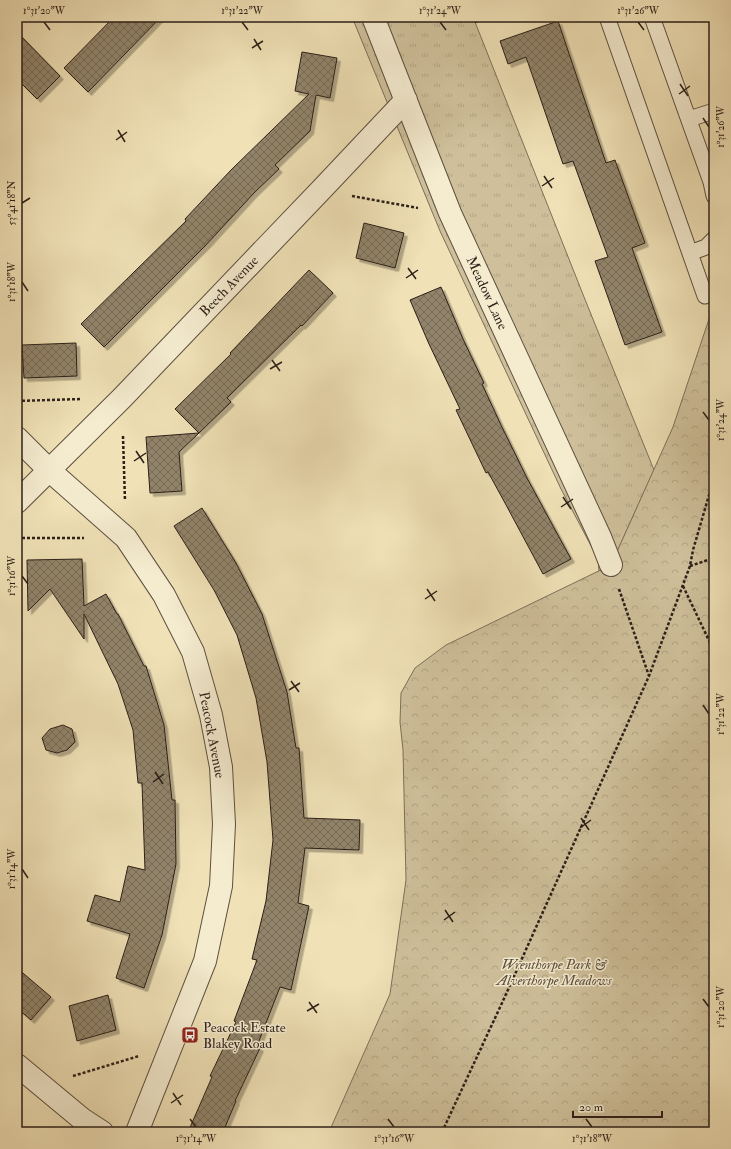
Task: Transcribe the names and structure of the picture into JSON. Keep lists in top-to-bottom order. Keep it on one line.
{"streets":{"street":["Beech Avenue","Meadow Lane","Peacock Avenue"]},"crossings":[["Beech Avenue","Meadow Lane"],["Beech Avenue","Peacock Avenue"]],"parks":["Wrenthorpe Park & Alverthorpe Meadows"],"places":{"bus stop":["Peacock Estate Blakey Road"]},"scale_bar":"20 m","coordinates":["1°31'20\"W","1°31'22\"W","1°31'24\"W","1°31'26\"W","53°41'18\"N","1°31'18\"W","1°31'16\"W","1°31'14\"W"]}
